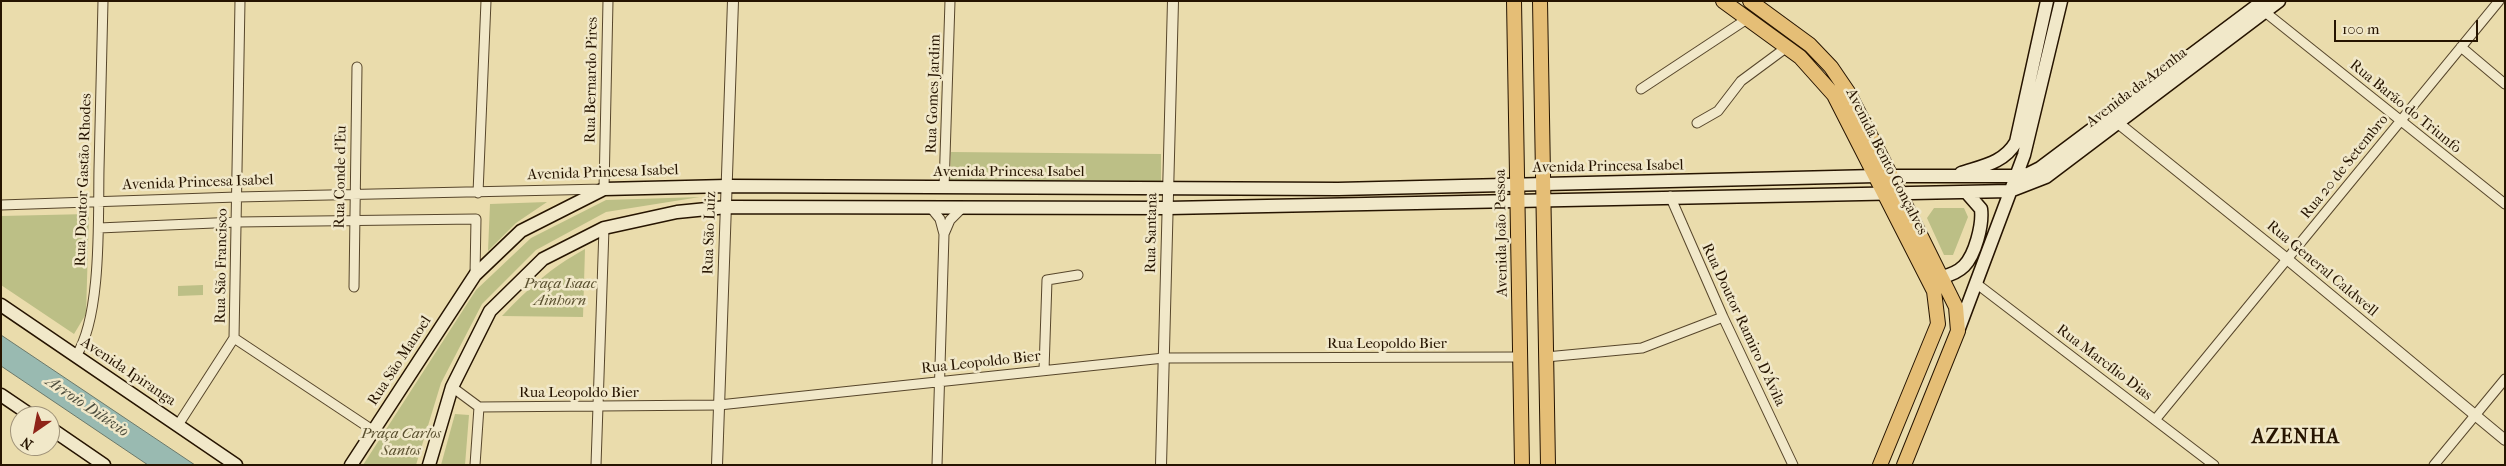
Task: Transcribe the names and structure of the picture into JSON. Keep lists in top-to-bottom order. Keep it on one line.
{"streets":{"main road":["Avenida da Azenha","Avenida Bento Gonçalves","Avenida Princesa Isabel","Avenida João Pessoa","Rua São Manoel","Avenida Ipiranga"],"street":["Rua Bernardo Pires","Rua Gomes Jardim","Rua Barão do Triunfo","Rua 20 de Setembro","Rua Conde d'Eu","Rua Doutor Gastão Rhodes","Rua São Luiz","Rua Santana","Rua São Francisco","Rua General Caldwell","Rua Doutor Ramiro D'Ávila","Rua Leopoldo Bier","Rua Marcílio Dias"]},"crossings":[["Rua Bernardo Pires","Avenida Princesa Isabel"],["Rua Bernardo Pires","Rua São Manoel"],["Avenida da Azenha","Rua Barão do Triunfo"],["Avenida da Azenha","Avenida Princesa Isabel"],["Avenida da Azenha","Rua General Caldwell"],["Rua Gomes Jardim","Avenida Princesa Isabel"],["Rua Barão do Triunfo","Rua 20 de Setembro"],["Avenida Bento Gonçalves","Avenida Princesa Isabel"],["Avenida Princesa Isabel","Rua Conde d'Eu"],["Avenida Princesa Isabel","Rua Doutor Gastão Rhodes"],["Avenida Princesa Isabel","Rua São Luiz"],["Avenida Princesa Isabel","Rua Santana"],["Avenida Princesa Isabel","Avenida João Pessoa"],["Avenida Princesa Isabel","Rua São Francisco"],["Avenida Princesa Isabel","Rua Doutor Ramiro D'Ávila"],["Avenida Princesa Isabel","Rua São Manoel"],["Rua 20 de Setembro","Rua General Caldwell"],["Rua 20 de Setembro","Rua Marcílio Dias"],["Rua Doutor Gastão Rhodes","Avenida Ipiranga"],["Rua São Luiz","Rua Leopoldo Bier"],["Rua Santana","Rua Leopoldo Bier"],["Avenida João Pessoa","Rua Leopoldo Bier"],["Rua São Francisco","Avenida Ipiranga"]],"districts":["AZENHA"],"water":["Arroio Dilúvio"],"parks":["Praça Isaac Ainhorn","Praça Carlos Santos"],"scale_bar":"100 m","north":"bottom left"}
